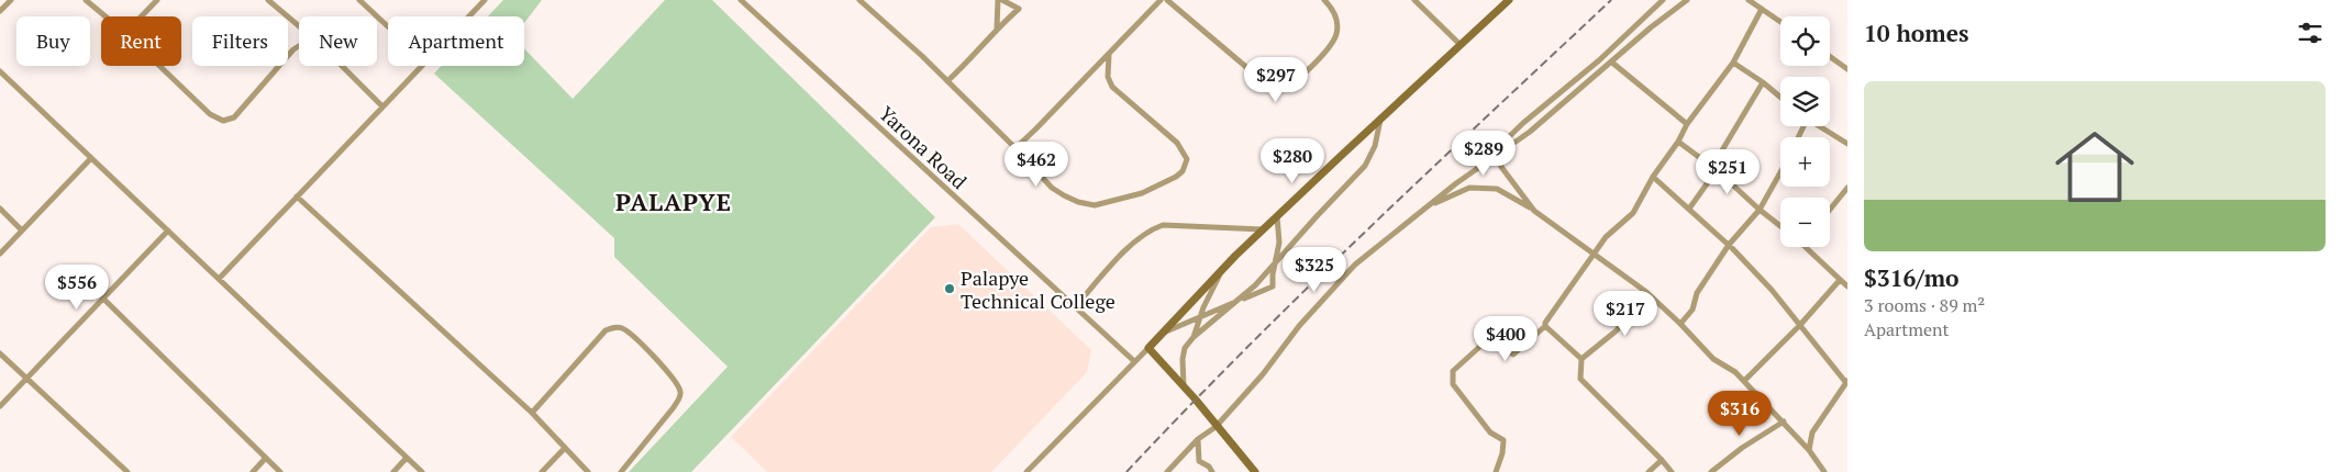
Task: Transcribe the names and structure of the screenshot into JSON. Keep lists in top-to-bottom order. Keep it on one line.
{"streets":{"street":["Yarona Road"]},"districts":["PALAPYE"],"places":["Palapye Technical College"],"page":{"heading":"10 homes","map_buttons":["+","−"],"chip":["Buy","Rent","Filters","New","Apartment"],"price":["$297","$289","$280","$462","$251","$325","$556","$217","$400","$316"],"list":[{"name":"$316/mo","note":"3 rooms · 89 m² · Apartment"}]}}
